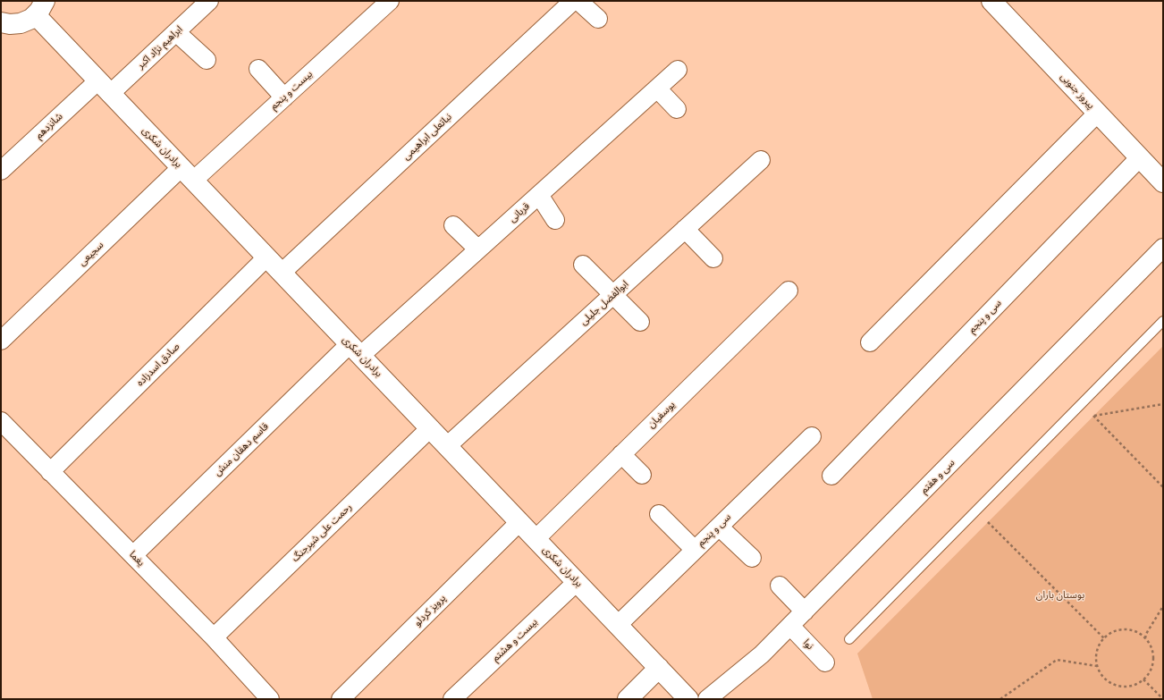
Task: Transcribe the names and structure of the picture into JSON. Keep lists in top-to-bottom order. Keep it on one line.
{"streets":{"street":["ابراهیم نژاد اکبر","بیست و پنجم","پیروز جنوبی","شانزدهم","نباتعلی ابراهیمی","برادران شکری","قربانی","سجیعی","ابوالفضل جلیلی","سی و پنجم","صادق اسدزاده","یوسفیان","قاسم دهقان منش","سی و هفتم","رحمت علی شیرجنگ","یغما","پرویز کردلو","بیست و هشتم","نوا"]},"crossings":[["ابراهیم نژاد اکبر","شانزدهم"],["ابراهیم نژاد اکبر","برادران شکری"],["بیست و پنجم","برادران شکری"],["بیست و پنجم","سجیعی"],["پیروز جنوبی","سی و پنجم"],["شانزدهم","برادران شکری"],["نباتعلی ابراهیمی","برادران شکری"],["برادران شکری","قربانی"],["برادران شکری","سجیعی"],["برادران شکری","ابوالفضل جلیلی"],["برادران شکری","سی و پنجم"],["برادران شکری","صادق اسدزاده"],["برادران شکری","یوسفیان"],["برادران شکری","قاسم دهقان منش"],["برادران شکری","رحمت علی شیرجنگ"],["برادران شکری","پرویز کردلو"],["برادران شکری","بیست و هشتم"],["قربانی","قاسم دهقان منش"],["صادق اسدزاده","یغما"],["قاسم دهقان منش","یغما"],["سی و هفتم","نوا"],["رحمت علی شیرجنگ","یغما"]],"parks":["بوستان باران"]}
